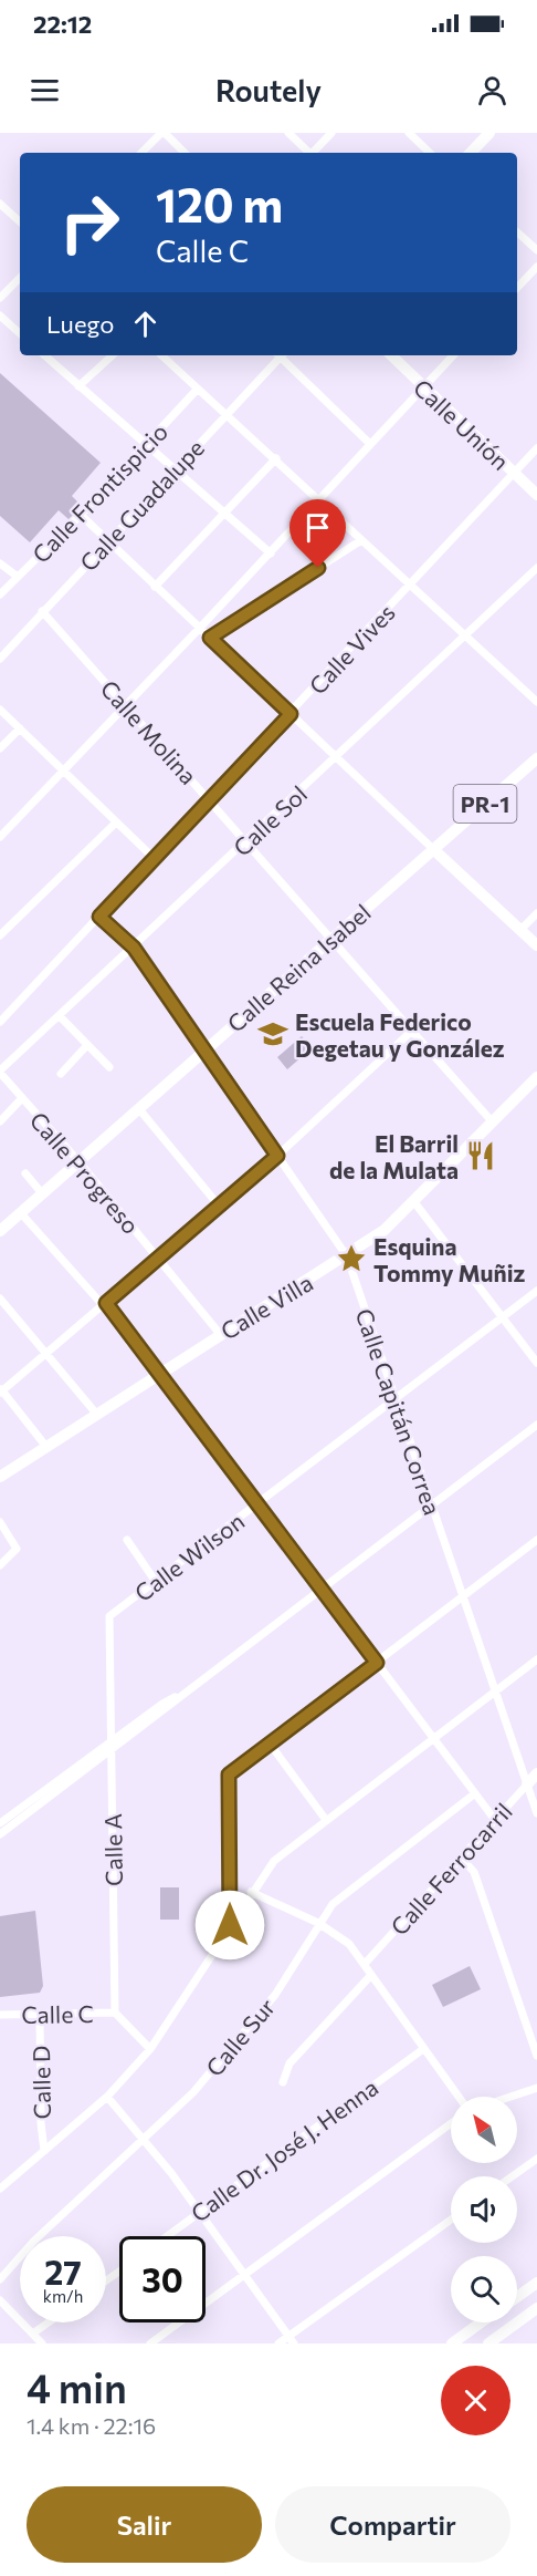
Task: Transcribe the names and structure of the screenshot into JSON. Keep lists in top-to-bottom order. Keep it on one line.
{"streets":{"main road":["Calle Unión","PR-1","Calle Reina Isabel","Calle Villa","Calle Ferrocarril"],"street":["Calle Frontispicio","Calle Guadalupe","Calle Vives","Calle Molina","Calle Sol","Calle Progreso","Calle Capitán Correa","Calle Wilson","Calle A","Calle C","Calle Sur","Calle D","Calle Dr. José J. Henna"]},"crossings":[["Calle Unión","Calle Vives"],["Calle Guadalupe","Calle Molina"],["Calle Vives","Calle Molina"],["Calle Vives","Calle Capitán Correa"],["Calle Molina","Calle Sol"],["Calle Molina","Calle Reina Isabel"],["Calle Molina","Calle Villa"],["PR-1","Calle Reina Isabel"],["Calle Sol","Calle Progreso"],["Calle Sol","Calle Capitán Correa"],["Calle Reina Isabel","Calle Progreso"],["Calle Reina Isabel","Calle Capitán Correa"],["Calle Progreso","Calle Villa"],["Calle Villa","Calle Capitán Correa"],["Calle Capitán Correa","Calle Wilson"],["Calle Capitán Correa","Calle Ferrocarril"],["Calle Wilson","Calle A"],["Calle A","Calle C"],["Calle C","Calle D"]],"places":{"school or university":["Escuela Federico Degetau y González"],"restaurant":["El Barril de la Mulata"],"place":["Esquina Tommy Muñiz"]},"north":"top left","page":{"status":"22:12","header":"Routely","turn":["120 m","Calle C"],"then":"Luego","speed":"27 km/h","limit":"30","heading":["4 min","1.4 km · 22:16"],"buttons":["Salir","Compartir"]}}
